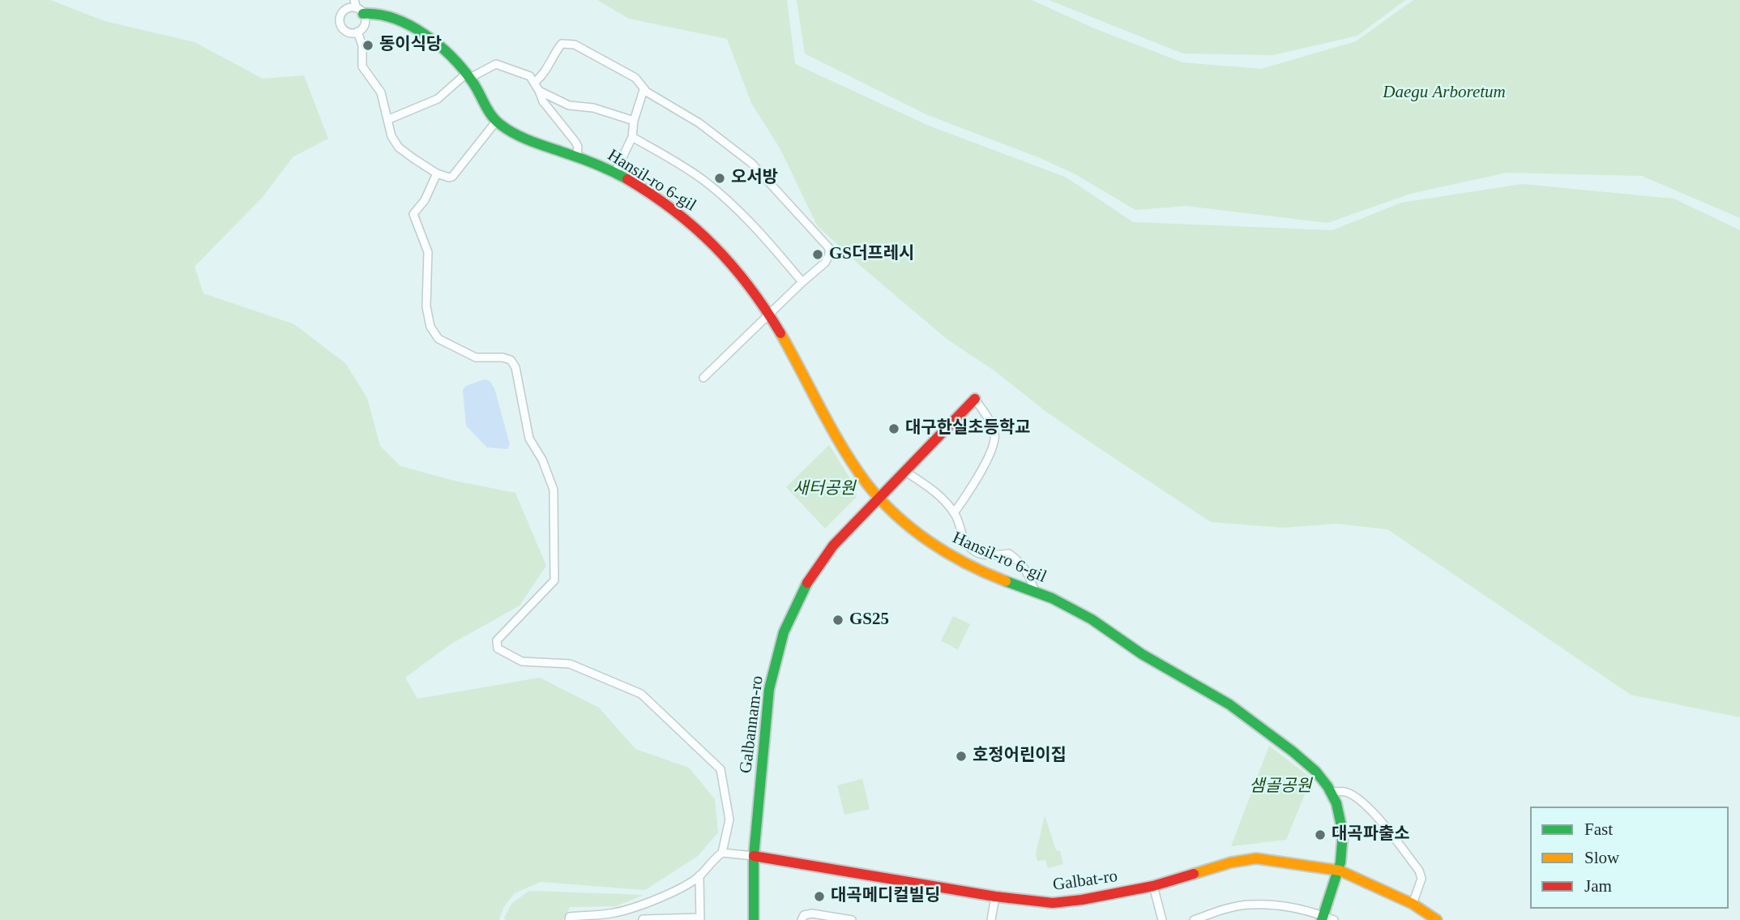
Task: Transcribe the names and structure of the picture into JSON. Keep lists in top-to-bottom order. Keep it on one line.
{"streets":{"street":["Hansil-ro 6-gil","Galbannam-ro","Galbat-ro"]},"crossings":[["Hansil-ro 6-gil","Galbannam-ro"],["Hansil-ro 6-gil","Galbat-ro"],["Galbannam-ro","Galbat-ro"]],"parks":["Daegu Arboretum","새터공원","샘골공원"],"places":["동이식당","오서방","GS더프레시","대구한실초등학교","GS25","호정어린이집","대곡파출소","대곡메디컬빌딩"],"legend":["Fast","Slow","Jam"]}
